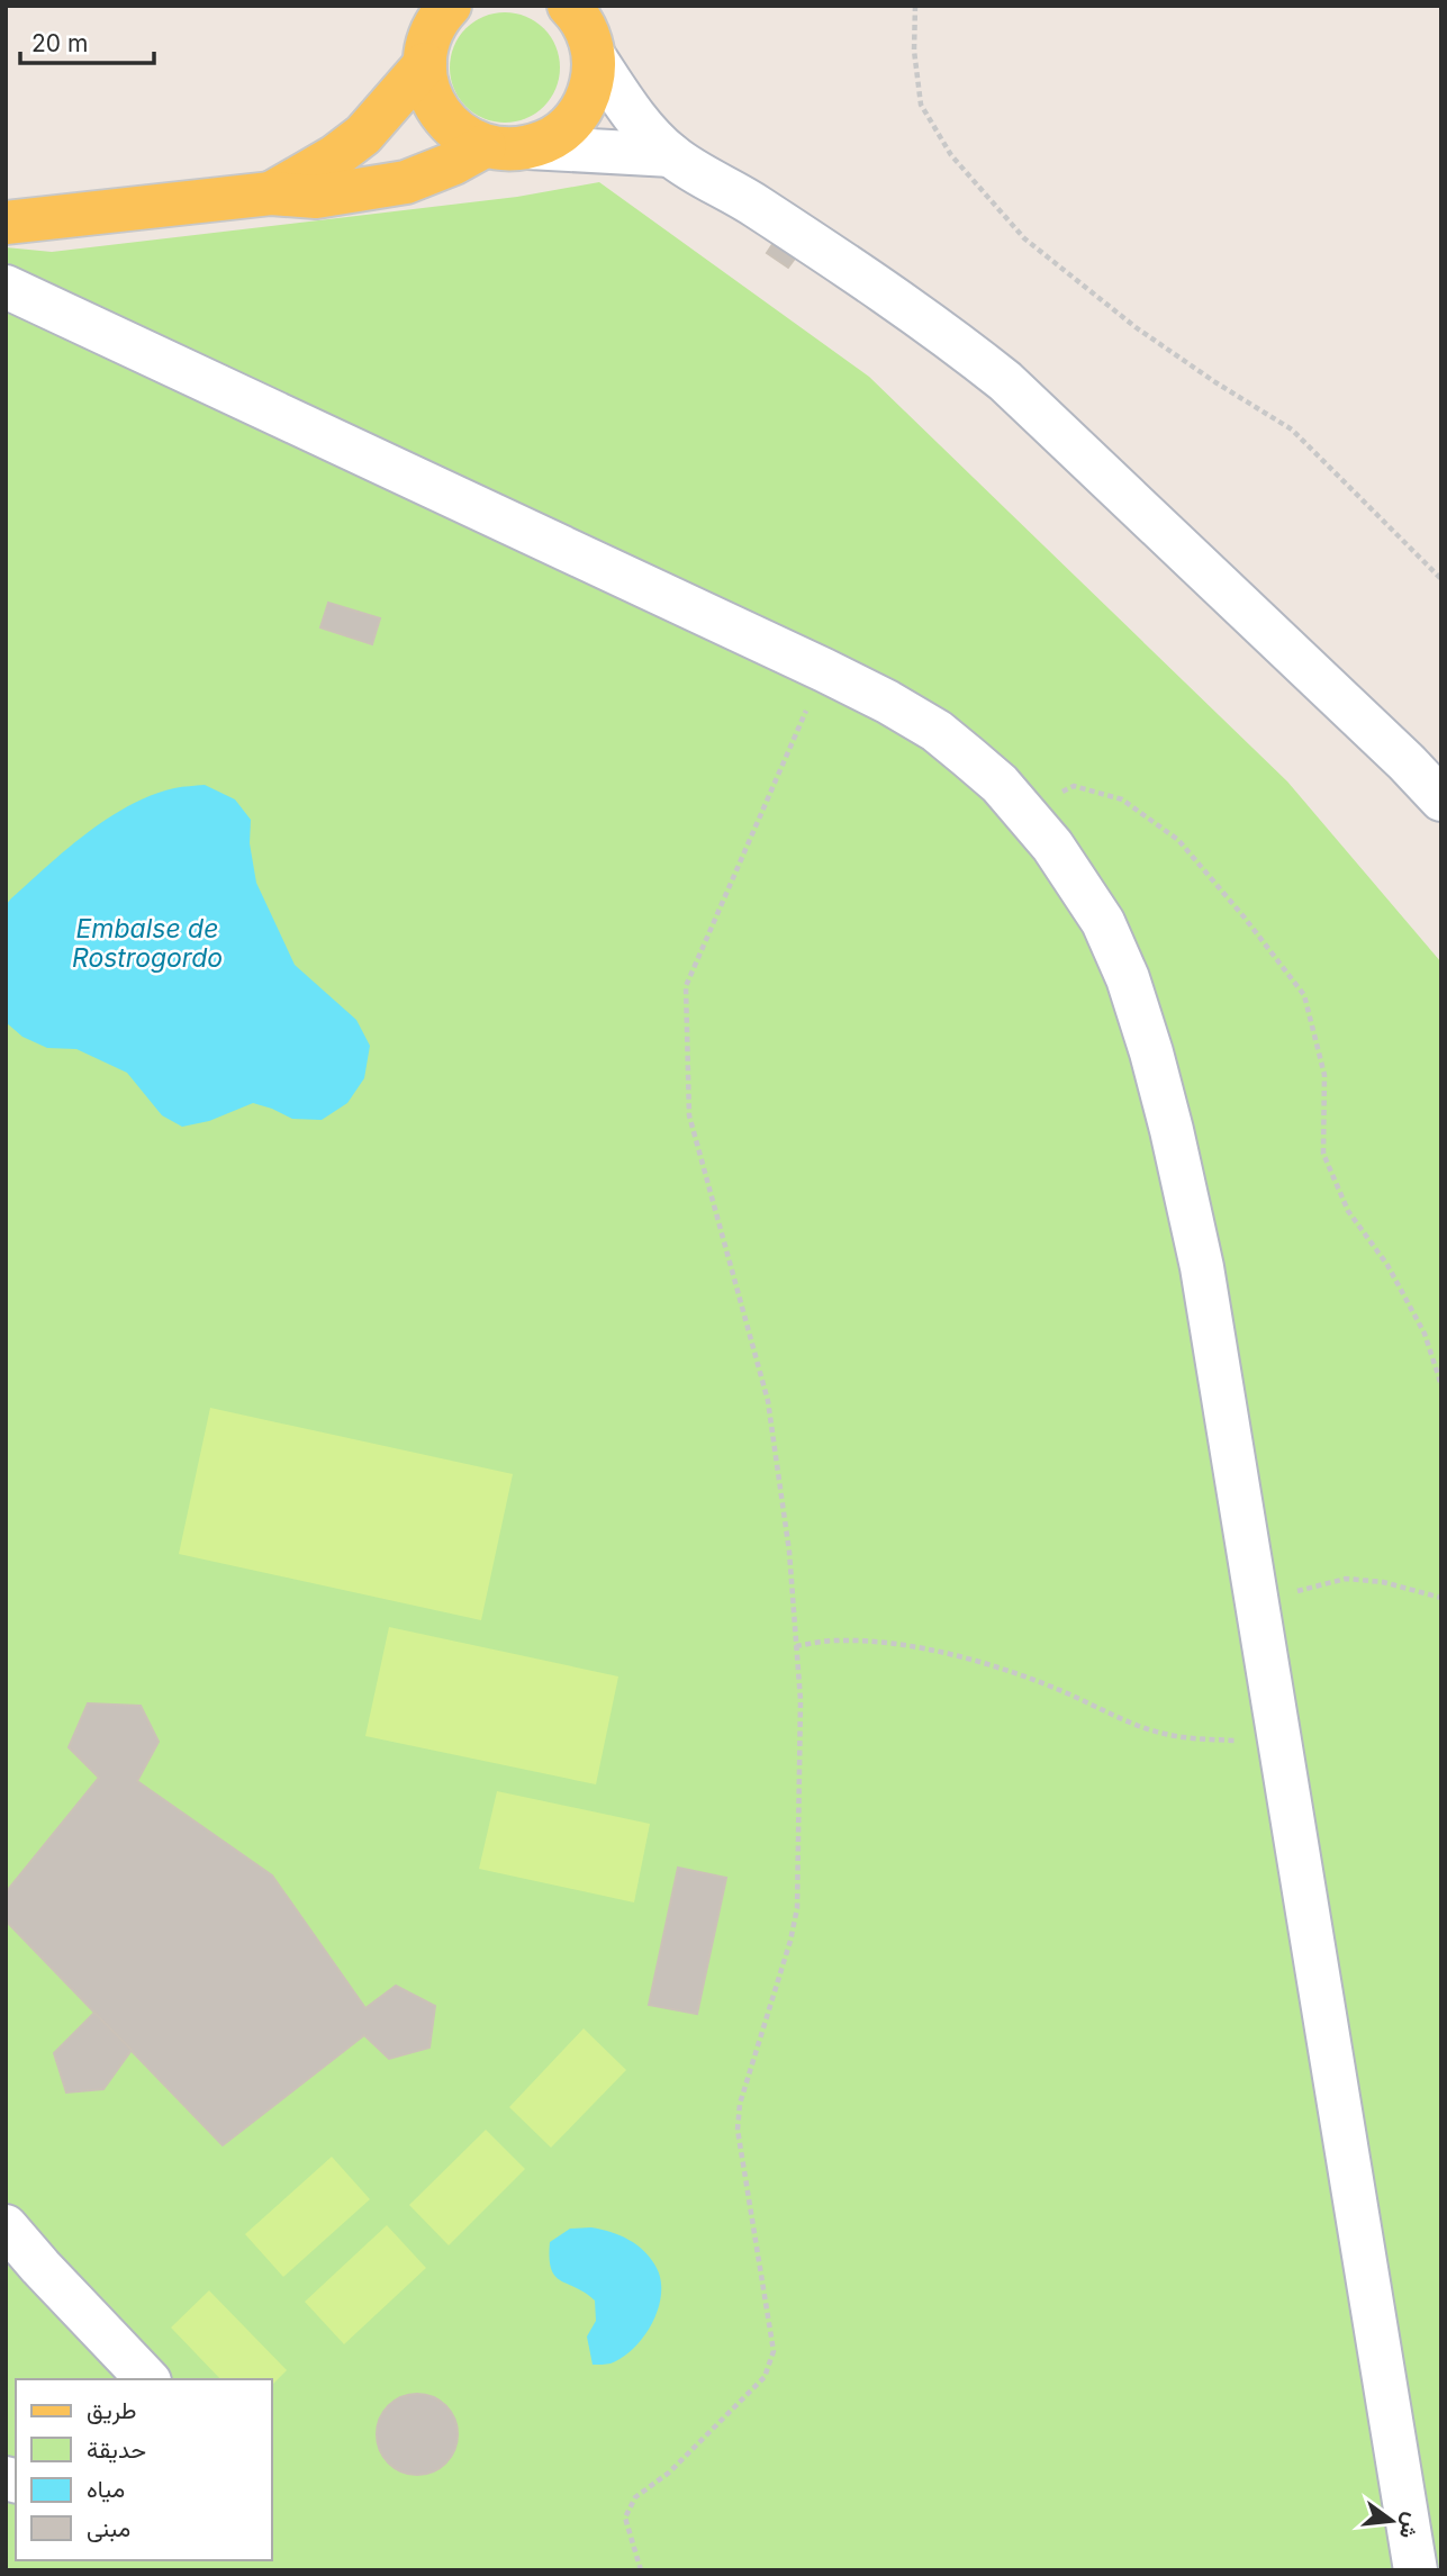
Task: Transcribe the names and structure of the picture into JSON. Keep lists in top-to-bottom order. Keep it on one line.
{"water":["Embalse de Rostrogordo"],"legend":["طريق","حديقة","مياه","مبنى"],"scale_bar":"20 m","north":"right"}
